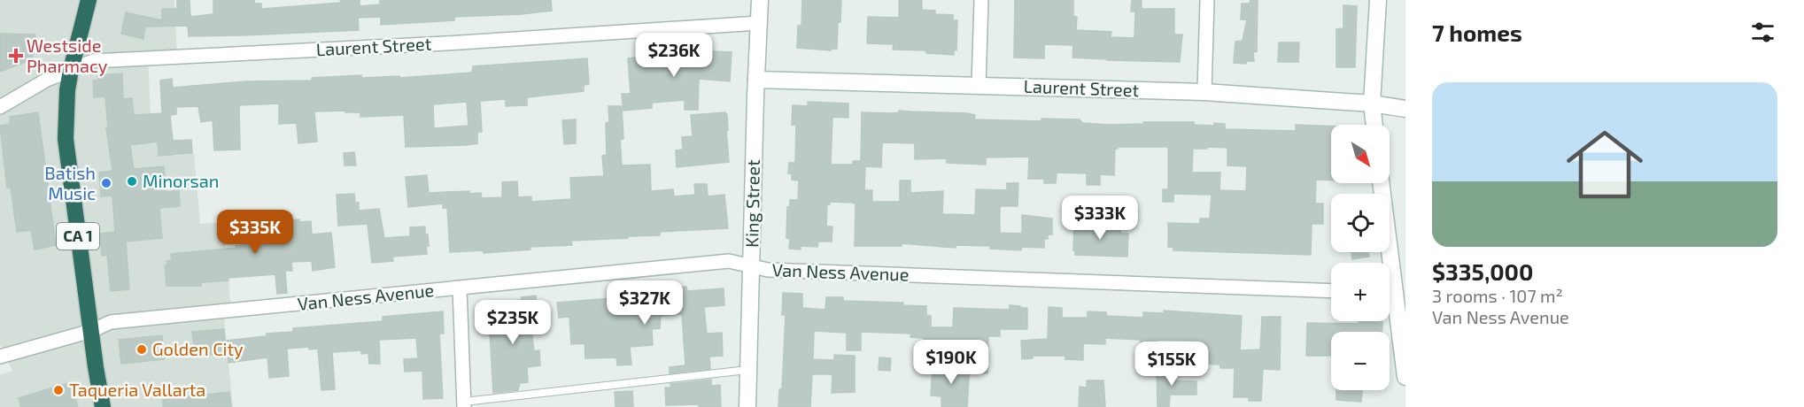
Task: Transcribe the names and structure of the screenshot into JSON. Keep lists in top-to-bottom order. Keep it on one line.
{"streets":{"highway":["CA 1"],"street":["Laurent Street","King Street","Van Ness Avenue"]},"crossings":[["Laurent Street","King Street"],["Laurent Street","CA 1"],["King Street","Van Ness Avenue"],["CA 1","Van Ness Avenue"]],"places":{"health":["Westside Pharmacy"],"other":["Minorsan","Batish Music","Golden City","Taqueria Vallarta"]},"north":"bottom right","page":{"heading":"7 homes","price":["$236K","$333K","$335K","$327K","$235K","$190K","$155K"],"list":[{"name":"$335,000","note":"3 rooms · 107 m² · Van Ness Avenue"}],"map_buttons":["+","−"]}}
